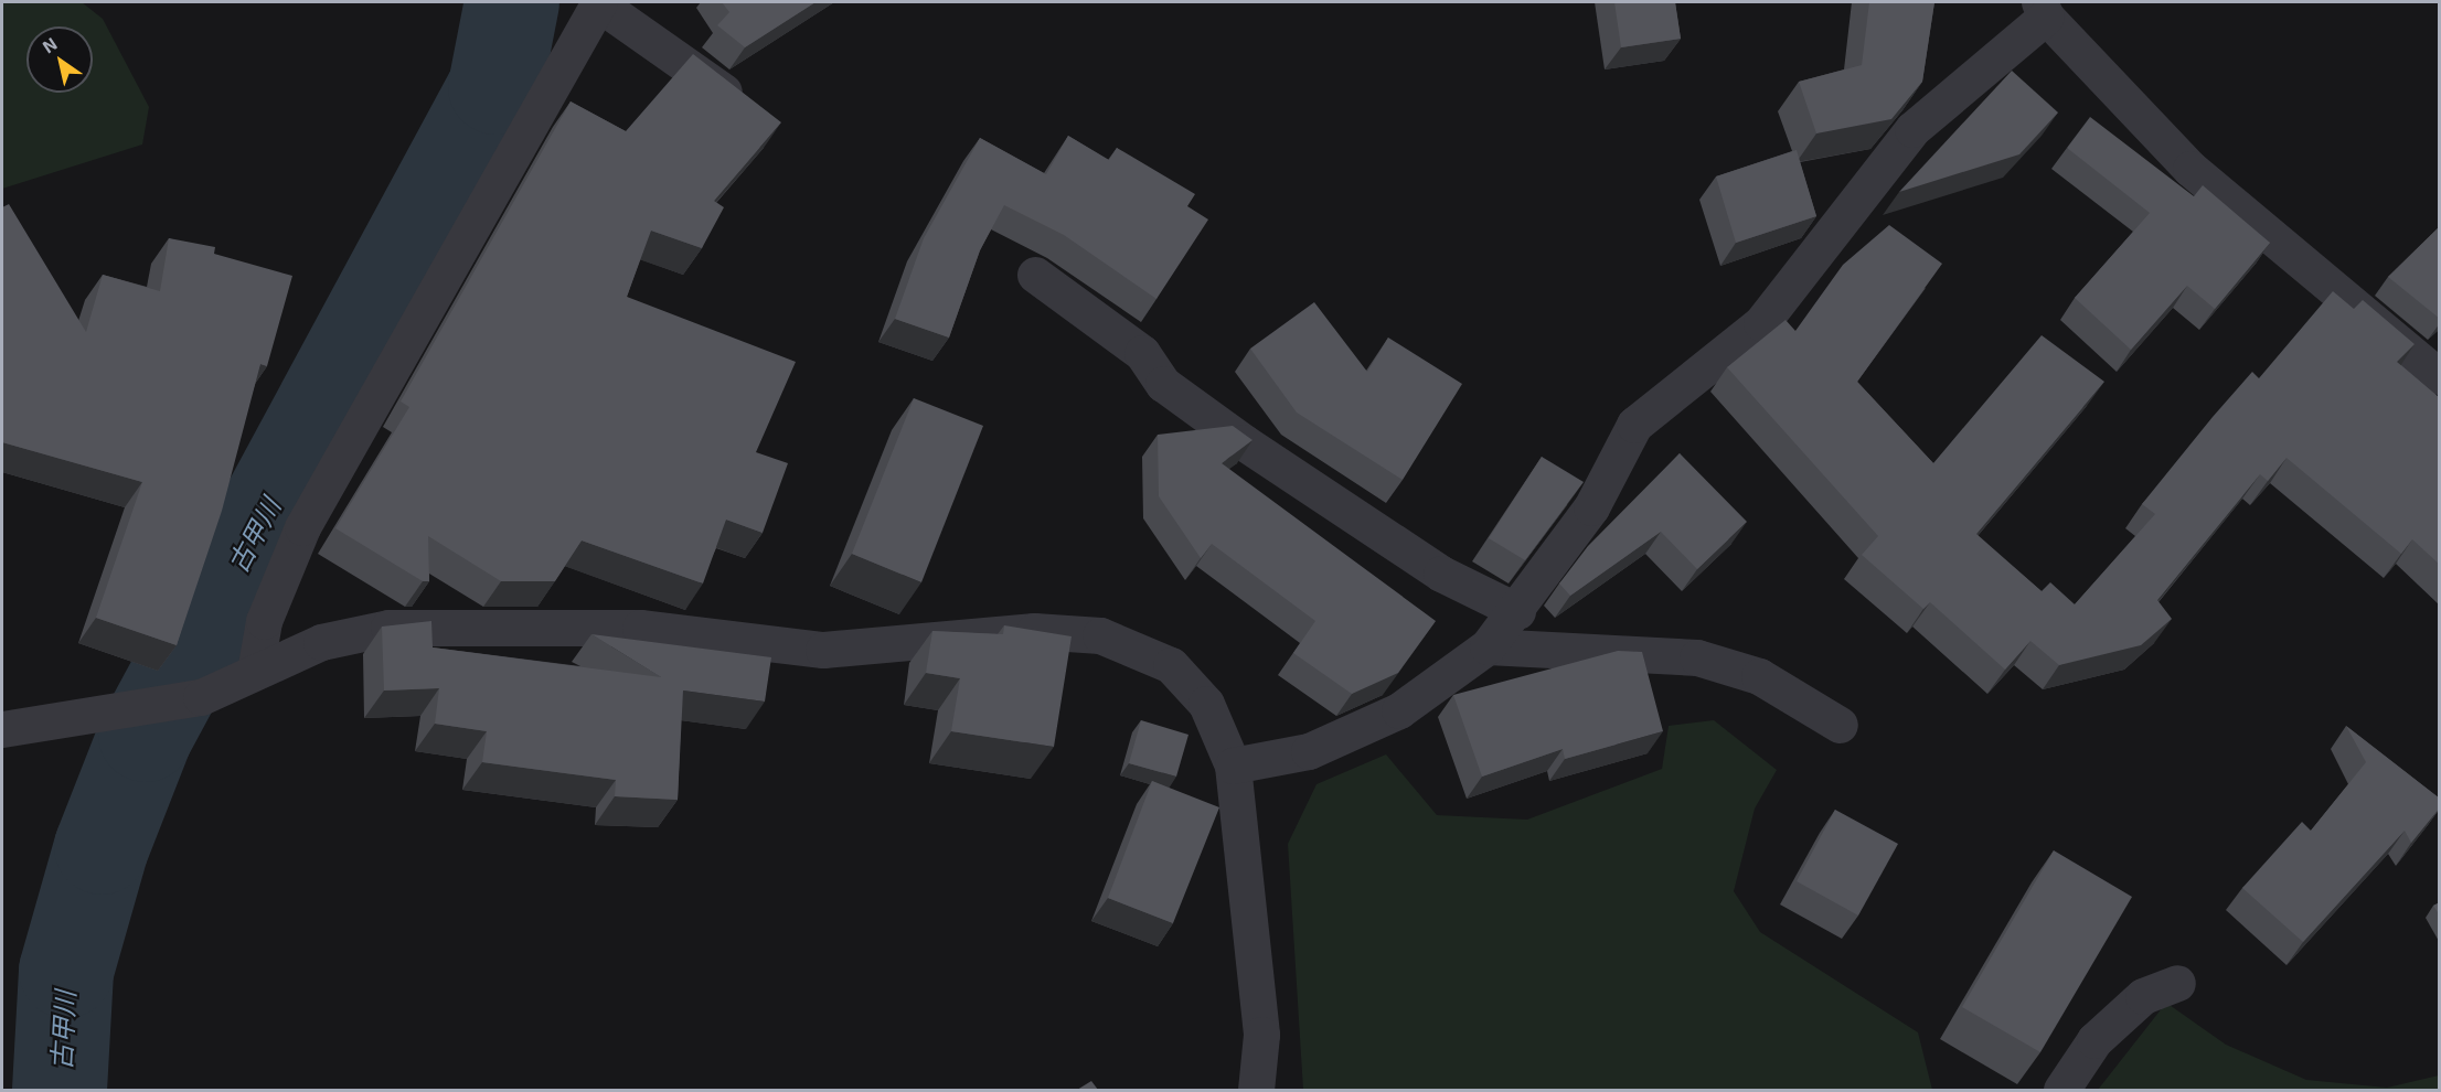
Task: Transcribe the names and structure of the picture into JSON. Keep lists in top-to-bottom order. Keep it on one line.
{"water":["古甲川"],"north":"top left"}
